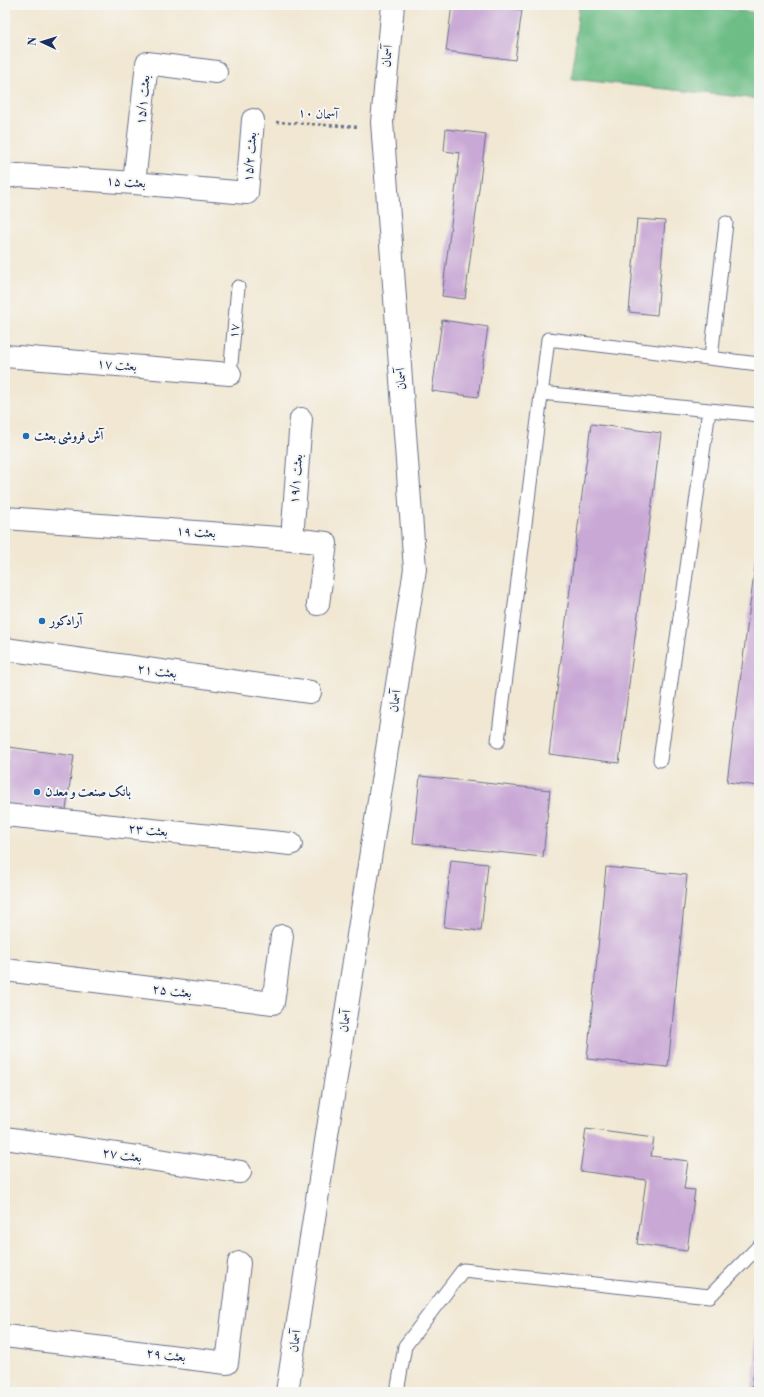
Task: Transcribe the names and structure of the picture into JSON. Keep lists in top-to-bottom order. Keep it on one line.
{"streets":{"street":["آسمان","۱۵/۱ بعثت","۱۵/۲ بعثت","بعثت ۱۵","بعثت ۱۷","۱۹/۱ بعثت","بعثت ۱۹","۲۱ بعثت","۲۳ بعثت","۲۵ بعثت","۲۷ بعثت","۲۹ بعثت"],"lane":["۱۷"],"path":["۱۰ آسمان"]},"crossings":[["آسمان","۱۰ آسمان"],["۱۵/۱ بعثت","بعثت ۱۵"],["۱۰ آسمان","۱۵/۲ بعثت"],["۱۵/۲ بعثت","بعثت ۱۵"],["۱۷","بعثت ۱۷"],["۱۹/۱ بعثت","بعثت ۱۹"]],"places":["آش فروشی بعثت","آرادکور","بانک صنعت و معدن"],"north":"left"}
